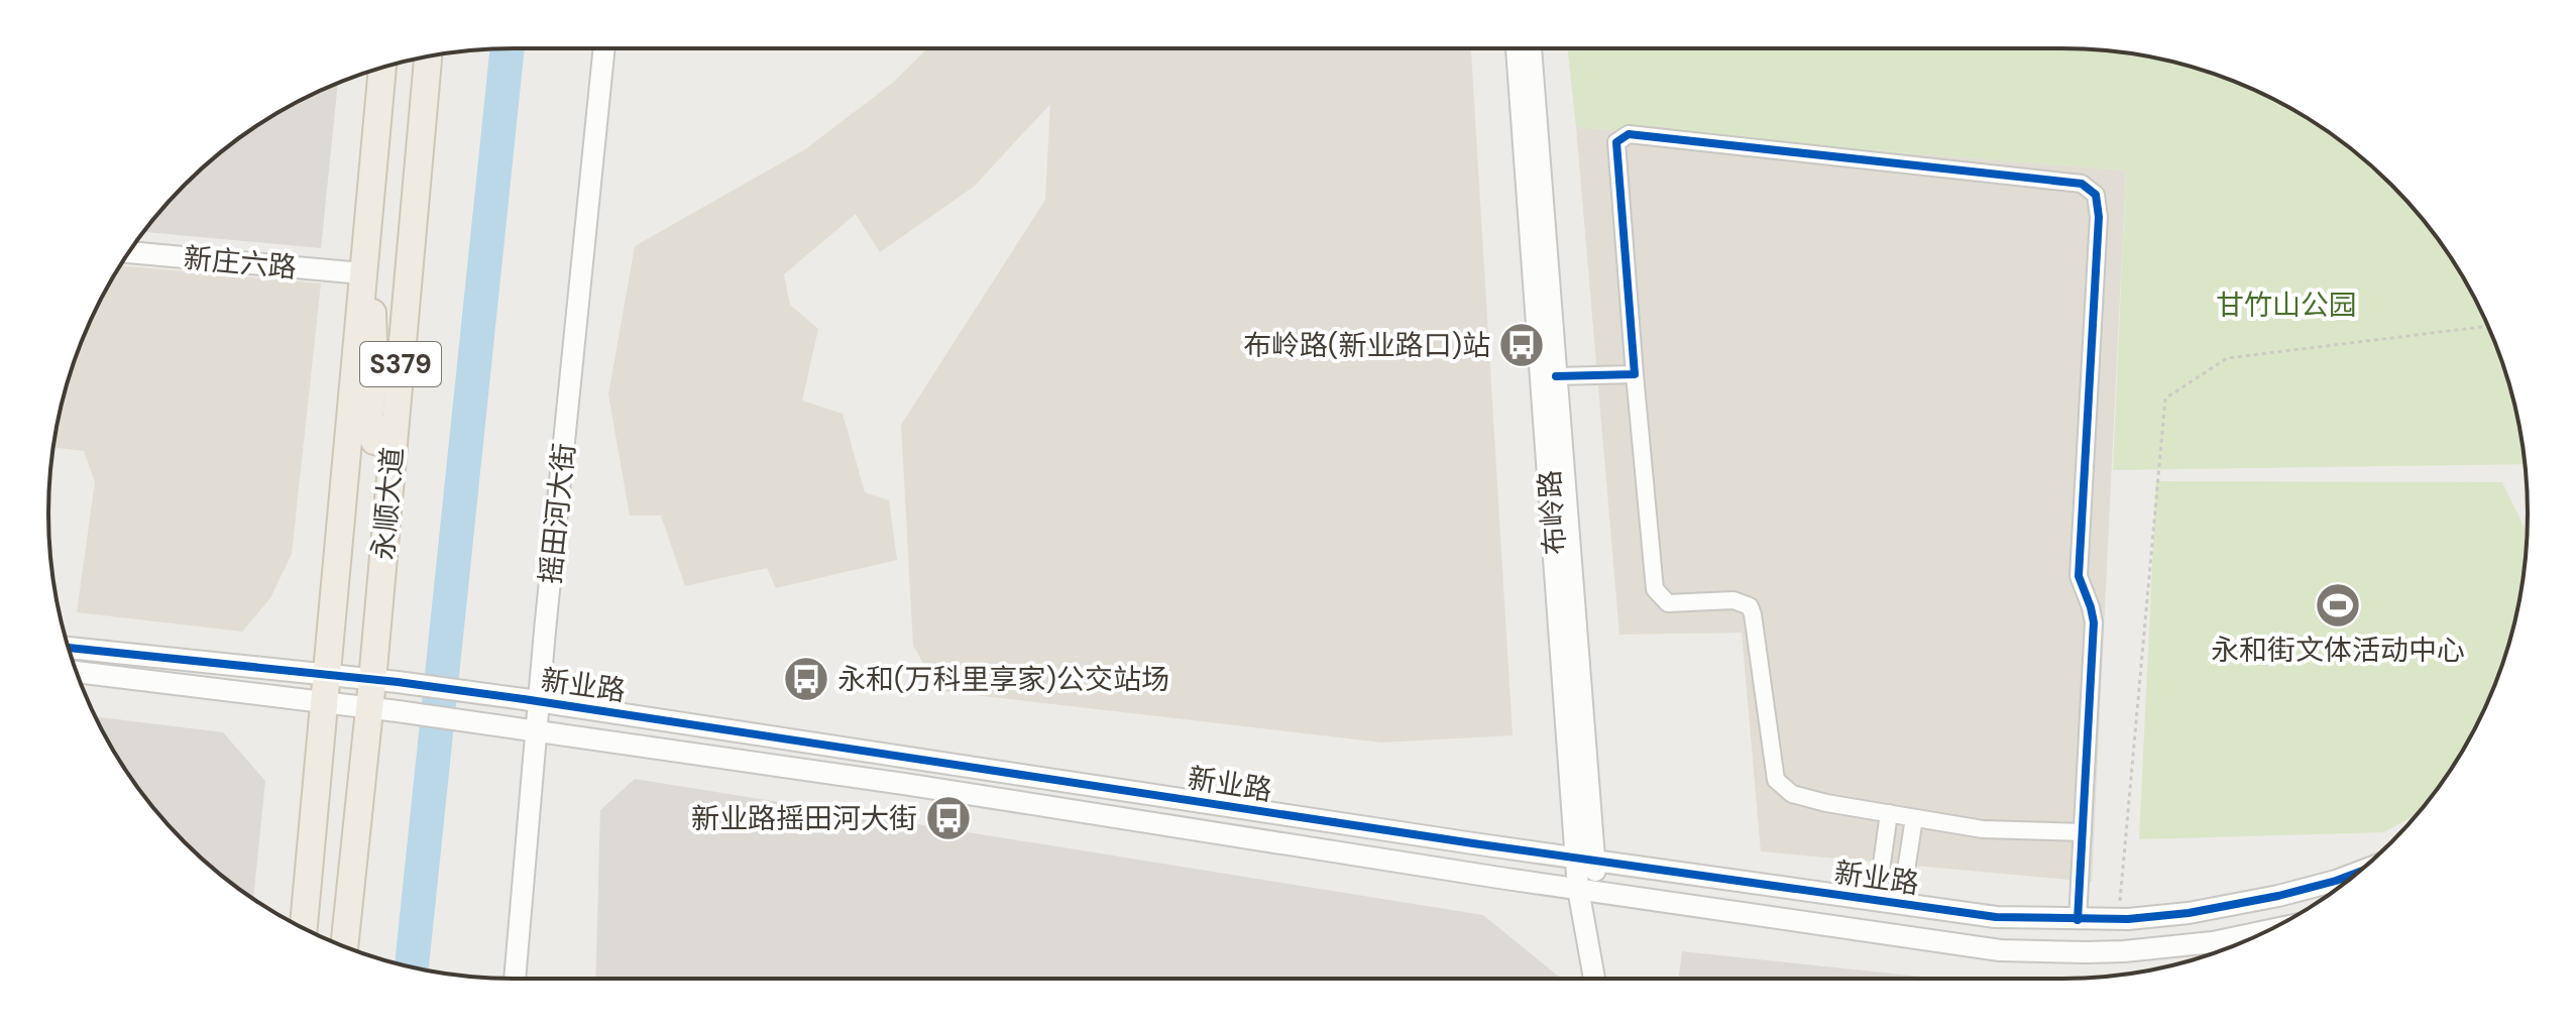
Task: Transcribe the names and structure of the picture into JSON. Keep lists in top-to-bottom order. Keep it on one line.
{"streets":{"main road":["S379","永顺大道"],"street":["新庄六路","布岭路","摇田河大街","新业路"]},"crossings":[["新庄六路","永顺大道"],["永顺大道","新业路"],["布岭路","新业路"],["摇田河大街","新业路"]],"parks":["甘竹山公园"],"places":{"bus stop":["布岭路(新业路口)站","永和(万科里享家)公交站场","新业路摇田河大街"],"sports":["永和街文体活动中心"]}}
